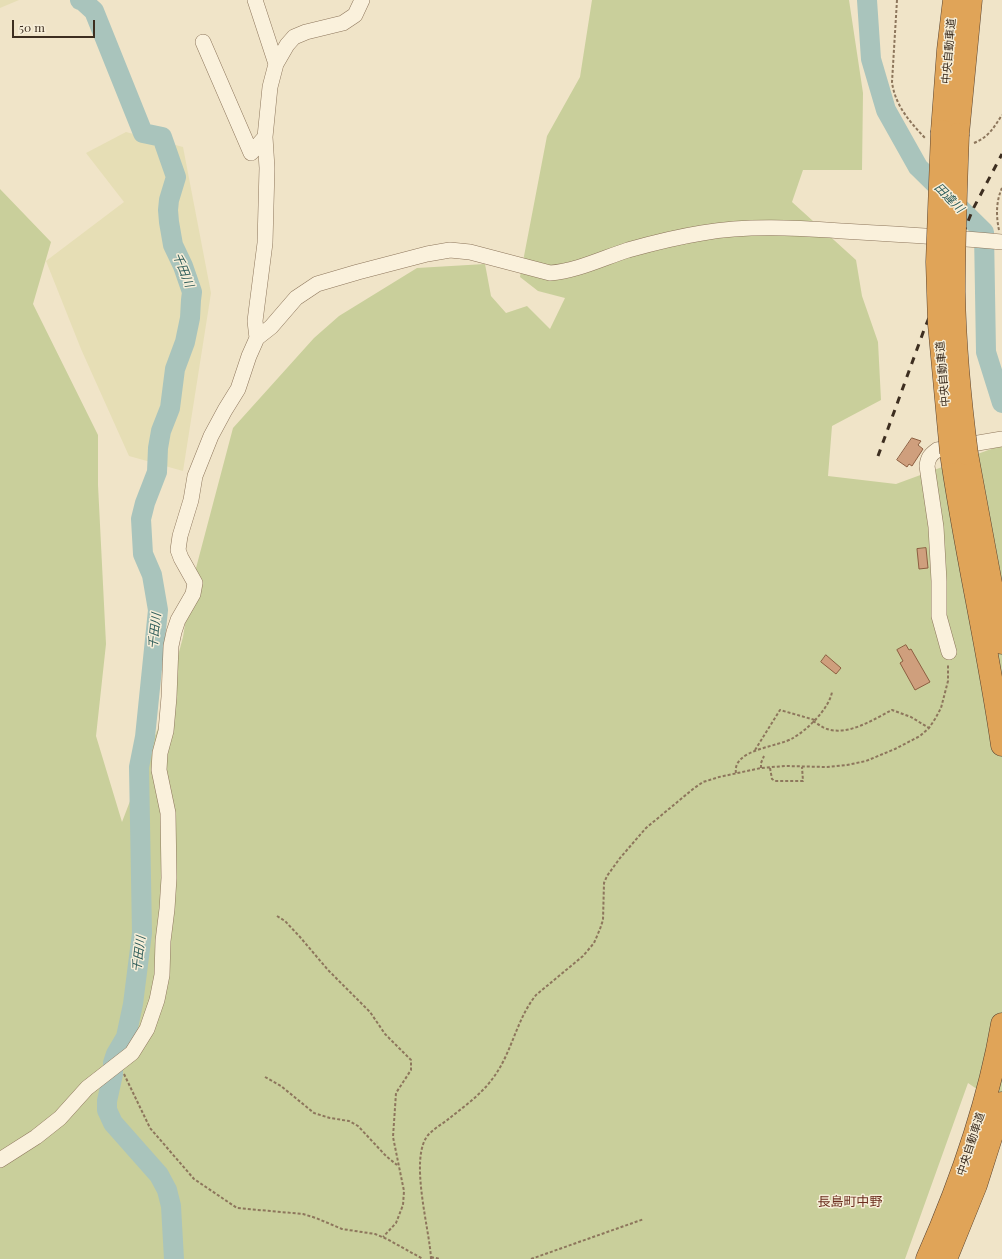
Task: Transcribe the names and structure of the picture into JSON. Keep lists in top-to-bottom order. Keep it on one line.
{"streets":{"highway":["中央自動車道"]},"districts":["長島町中野"],"water":["田違川","千田川"],"scale_bar":"50 m"}
